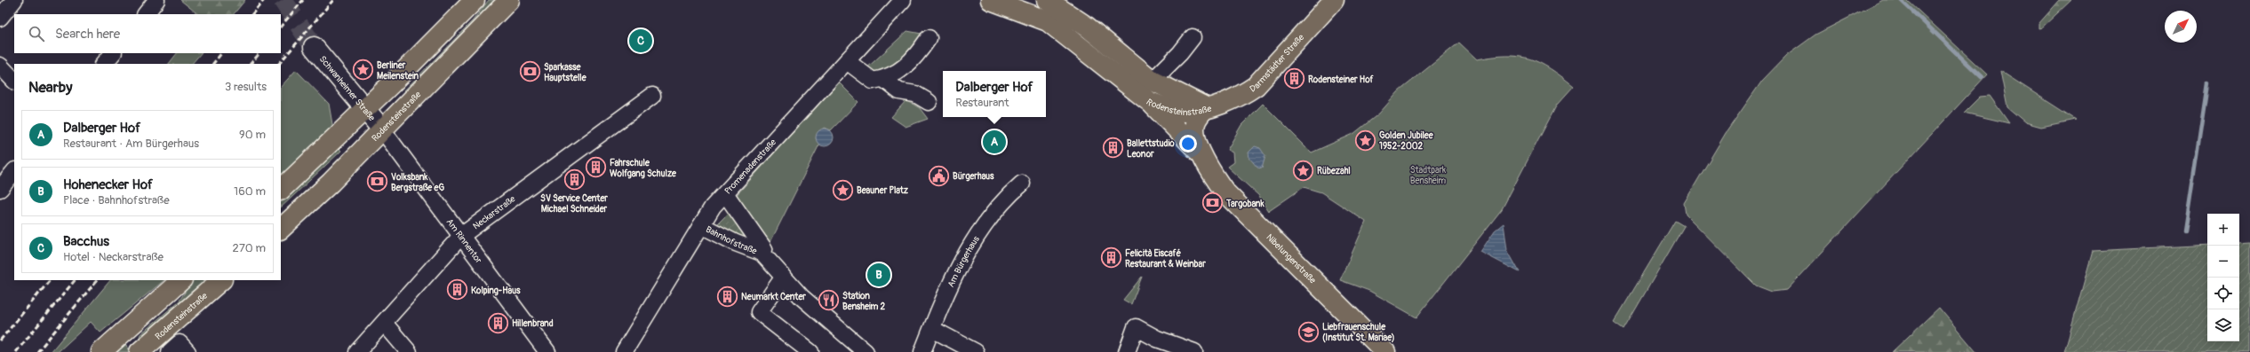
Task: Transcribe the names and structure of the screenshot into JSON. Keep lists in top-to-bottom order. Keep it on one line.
{"streets":{"main road":["Darmstädter Straße","Schwanheimer Straße","Rodensteinstraße","Nibelungenstraße"],"street":["Promenadenstraße","Neckarstraße","Bahnhofstraße","Am Rinnentor","Am Bürgerhaus"]},"crossings":[["Darmstädter Straße","Rodensteinstraße"],["Darmstädter Straße","Nibelungenstraße"],["Schwanheimer Straße","Rodensteinstraße"],["Schwanheimer Straße","Am Rinnentor"],["Rodensteinstraße","Am Rinnentor"],["Rodensteinstraße","Nibelungenstraße"],["Promenadenstraße","Bahnhofstraße"],["Neckarstraße","Am Rinnentor"]],"parks":["Stadtpark Bensheim"],"places":{"place":["Berliner Meilenstein","Golden Jubilee 1952-2002","Rübezahl","Beauner Platz"],"bank":["Sparkasse Hauptstelle","Volksbank Bergstraße eG","Targobank"],"building":["Rodensteiner Hof","Ballettstudio Leonor","Fahrschule Wolfgang Schulze","SV Service Center Michael Schneider","Felicità Eiscafé Restaurant & Weinbar","Kolping-Haus","Neumarkt Center","Hillenbrand"],"public building":["Bürgerhaus"],"restaurant":["Station Bensheim 2"],"school or university":["Liebfrauenschule (Institut St. Mariae)"]},"north":"top right","page":{"search":"Search here","pins":["C","A","B"],"heading":["Nearby","3 results"],"popup":["Dalberger Hof","Restaurant"],"list":[{"mark":"A","name":"Dalberger Hof","note":"Restaurant · Am Bürgerhaus","value":"90 m"},{"mark":"B","name":"Hohenecker Hof","note":"Place · Bahnhofstraße","value":"160 m"},{"mark":"C","name":"Bacchus","note":"Hotel · Neckarstraße","value":"270 m"}],"map_buttons":["+","−"]}}
